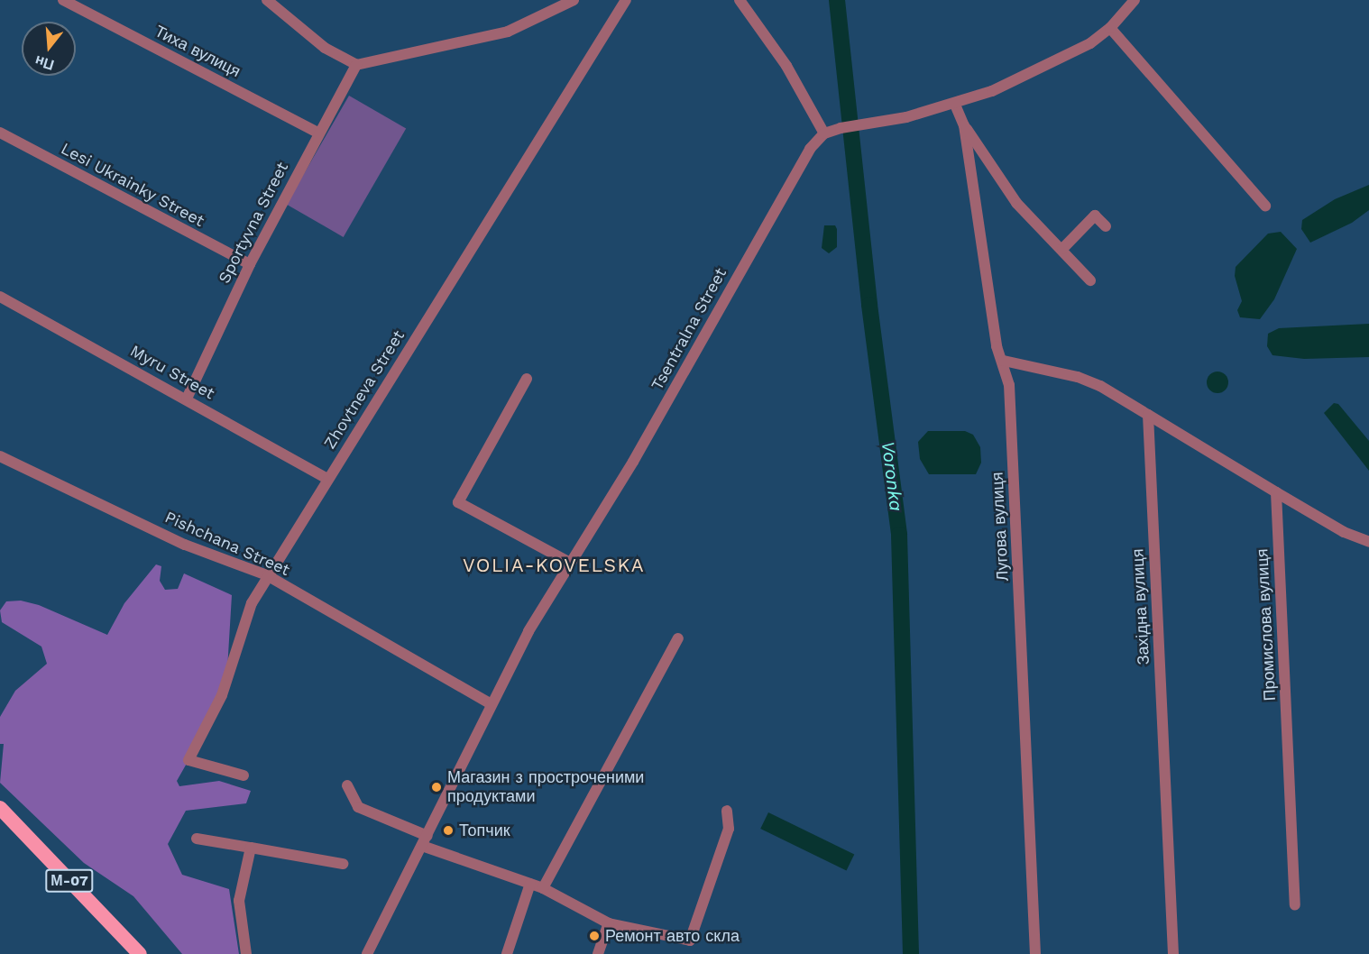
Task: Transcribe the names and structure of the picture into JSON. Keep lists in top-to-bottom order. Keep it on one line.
{"streets":{"highway":["М-07"],"street":["Тиха вулиця","Lesi Ukrainky Street","Sportyvna Street","Tsentralna Street","Myru Street","Zhovtneva Street","Лугова вулиця","Pishchana Street","Західна вулиця","Промислова вулиця"]},"crossings":[["Тиха вулиця","Sportyvna Street"],["Lesi Ukrainky Street","Sportyvna Street"],["Sportyvna Street","Myru Street"],["Tsentralna Street","Pishchana Street"],["Myru Street","Zhovtneva Street"],["Zhovtneva Street","Pishchana Street"]],"districts":["VOLIA-KOVELSKA"],"water":["Voronka"],"places":["Магазин з простроченими продуктами","Топчик","Ремонт авто скла"],"north":"bottom"}
